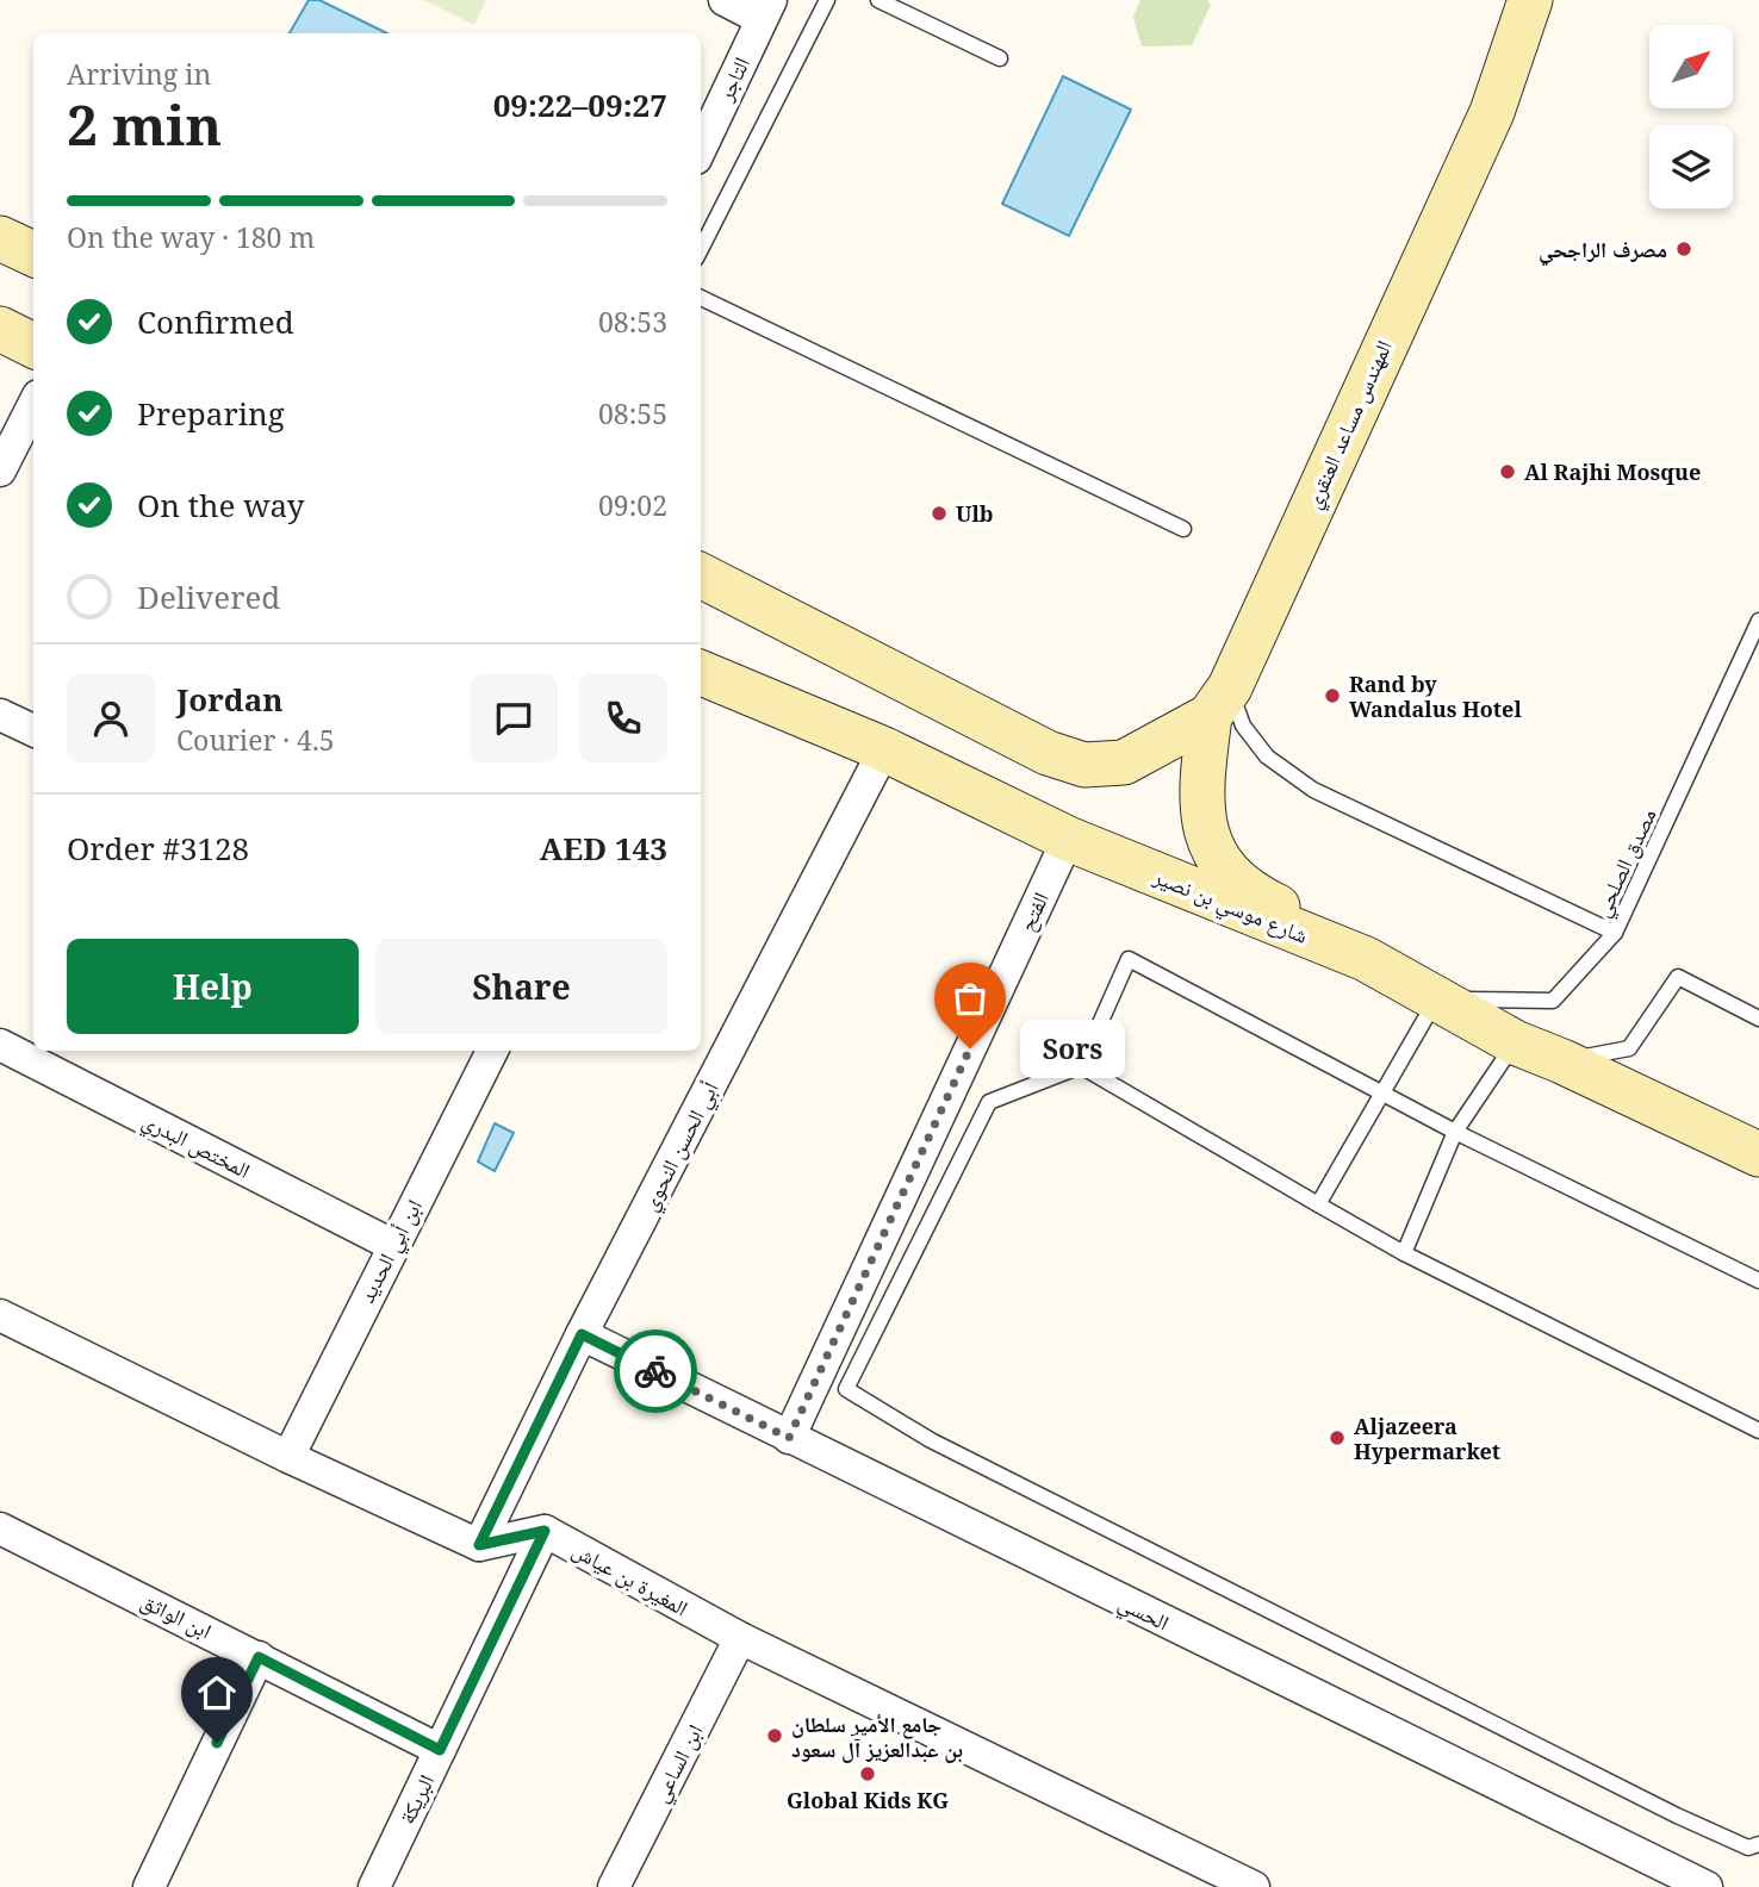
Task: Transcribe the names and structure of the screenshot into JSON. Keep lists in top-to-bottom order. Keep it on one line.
{"streets":{"street":["التاجر","المهندس مساعد العنقري","شارع موسي بن نصير","الفتح","المختص البدري","أبي الحسن النحوي","ابن أبي الحديد","المغيرة بن عياش","الحسي","ابن الواثق","ابن الساعي","البريكة"],"lane":["مصدق الصلحي"]},"crossings":[["المهندس مساعد العنقري","شارع موسي بن نصير"],["مصدق الصلحي","شارع موسي بن نصير"],["شارع موسي بن نصير","الفتح"],["شارع موسي بن نصير","أبي الحسن النحوي"],["الفتح","الحسي"],["المختص البدري","ابن أبي الحديد"],["أبي الحسن النحوي","الحسي"],["المغيرة بن عياش","ابن الساعي"],["المغيرة بن عياش","البريكة"],["ابن الواثق","البريكة"]],"places":["مصرف الراجحي","Al Rajhi Mosque","Ulb","Rand by Wandalus Hotel","Sors","Aljazeera Hypermarket","جامع الأمير سلطان بن عبدالعزيز آل سعود","Global Kids KG"],"north":"top right","page":{"heading":["2 min","Arriving in","09:22–09:27"],"panel":["Jordan","Courier · 4.5","Order #3128","AED 143"],"bar":"On the way · 180 m","list":[["Confirmed","08:53"],["Preparing","08:55"],["On the way","09:02"],"Delivered"],"buttons":["Help","Share"],"bubble":"Sors"}}
